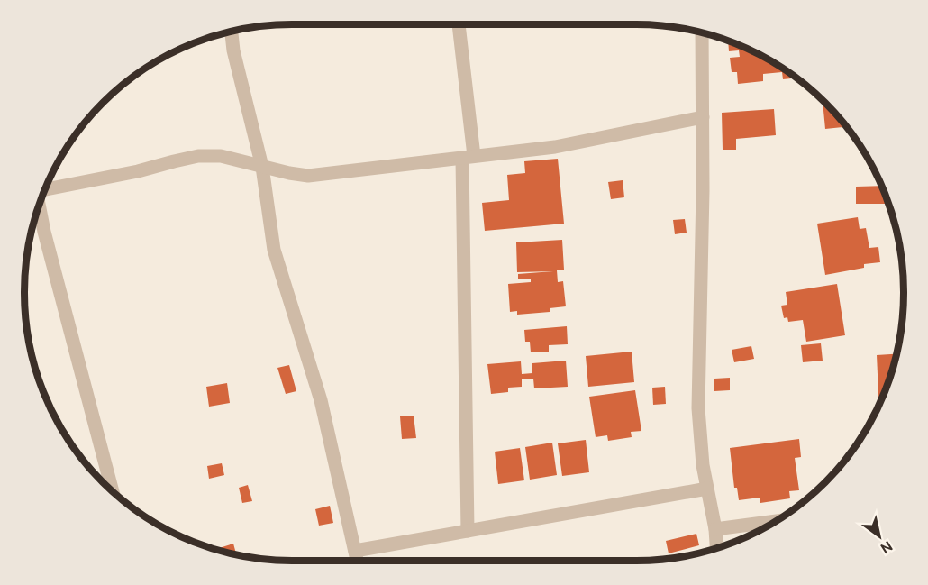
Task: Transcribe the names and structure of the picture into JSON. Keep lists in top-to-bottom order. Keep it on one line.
{"north":"bottom right"}
